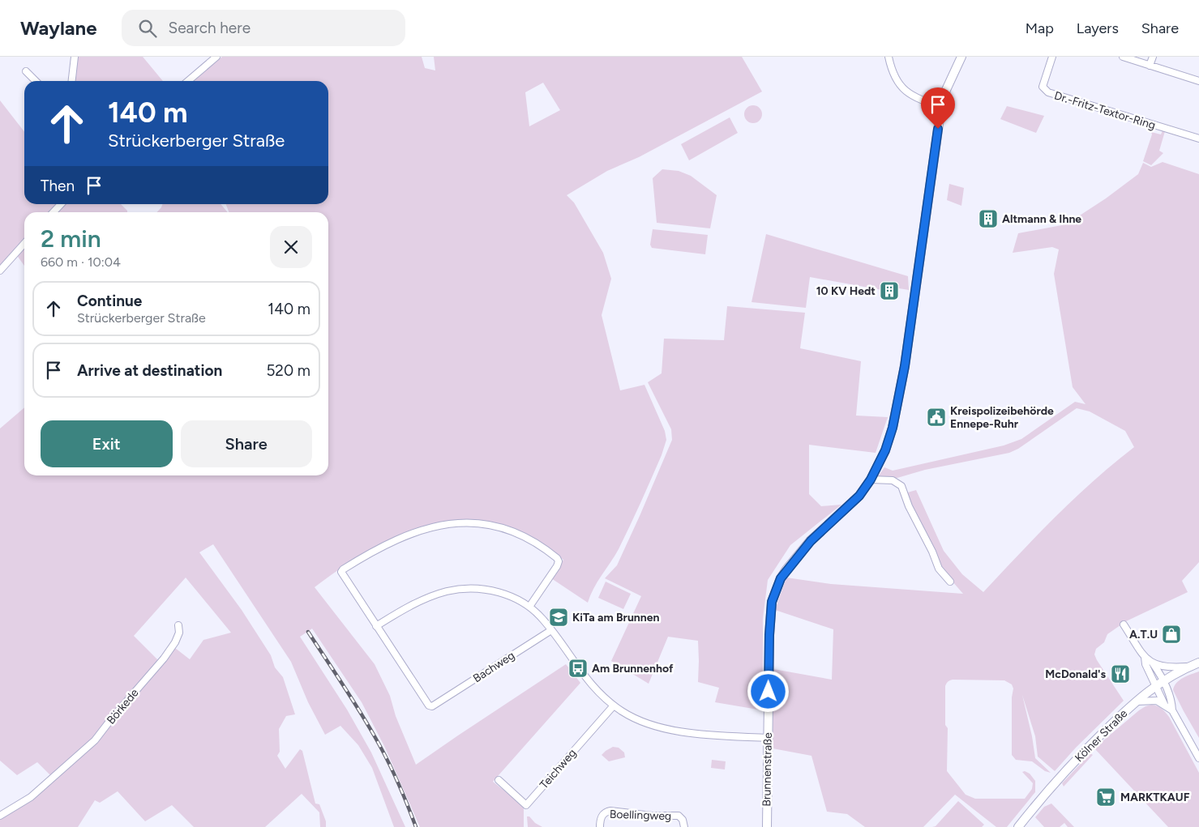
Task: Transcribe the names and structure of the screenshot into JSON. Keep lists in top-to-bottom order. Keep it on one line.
{"streets":{"main road":["Kölner Straße","Brunnenstraße"],"street":["Dr.-Fritz-Textor-Ring","Bachweg","Börkede","Teichweg","Boellingweg"]},"places":{"building":["Altmann & Ihne","10 KV Hedt"],"public building":["Kreispolizeibehörde Ennepe-Ruhr"],"school or university":["KiTa am Brunnen"],"shop":["A.T.U"],"bus stop":["Am Brunnenhof"],"restaurant":["McDonald's"],"supermarket":["MARKTKAUF"]},"page":{"header":"Waylane","search":"Search here","nav":["Map","Layers","Share"],"turn":["140 m","Strückerberger Straße"],"then":"Then","heading":["2 min","660 m · 10:04"],"list":[{"name":"Continue","note":"Strückerberger Straße","value":"140 m"},{"name":"Arrive at destination","value":"520 m"}],"buttons":["Exit","Share"]}}
